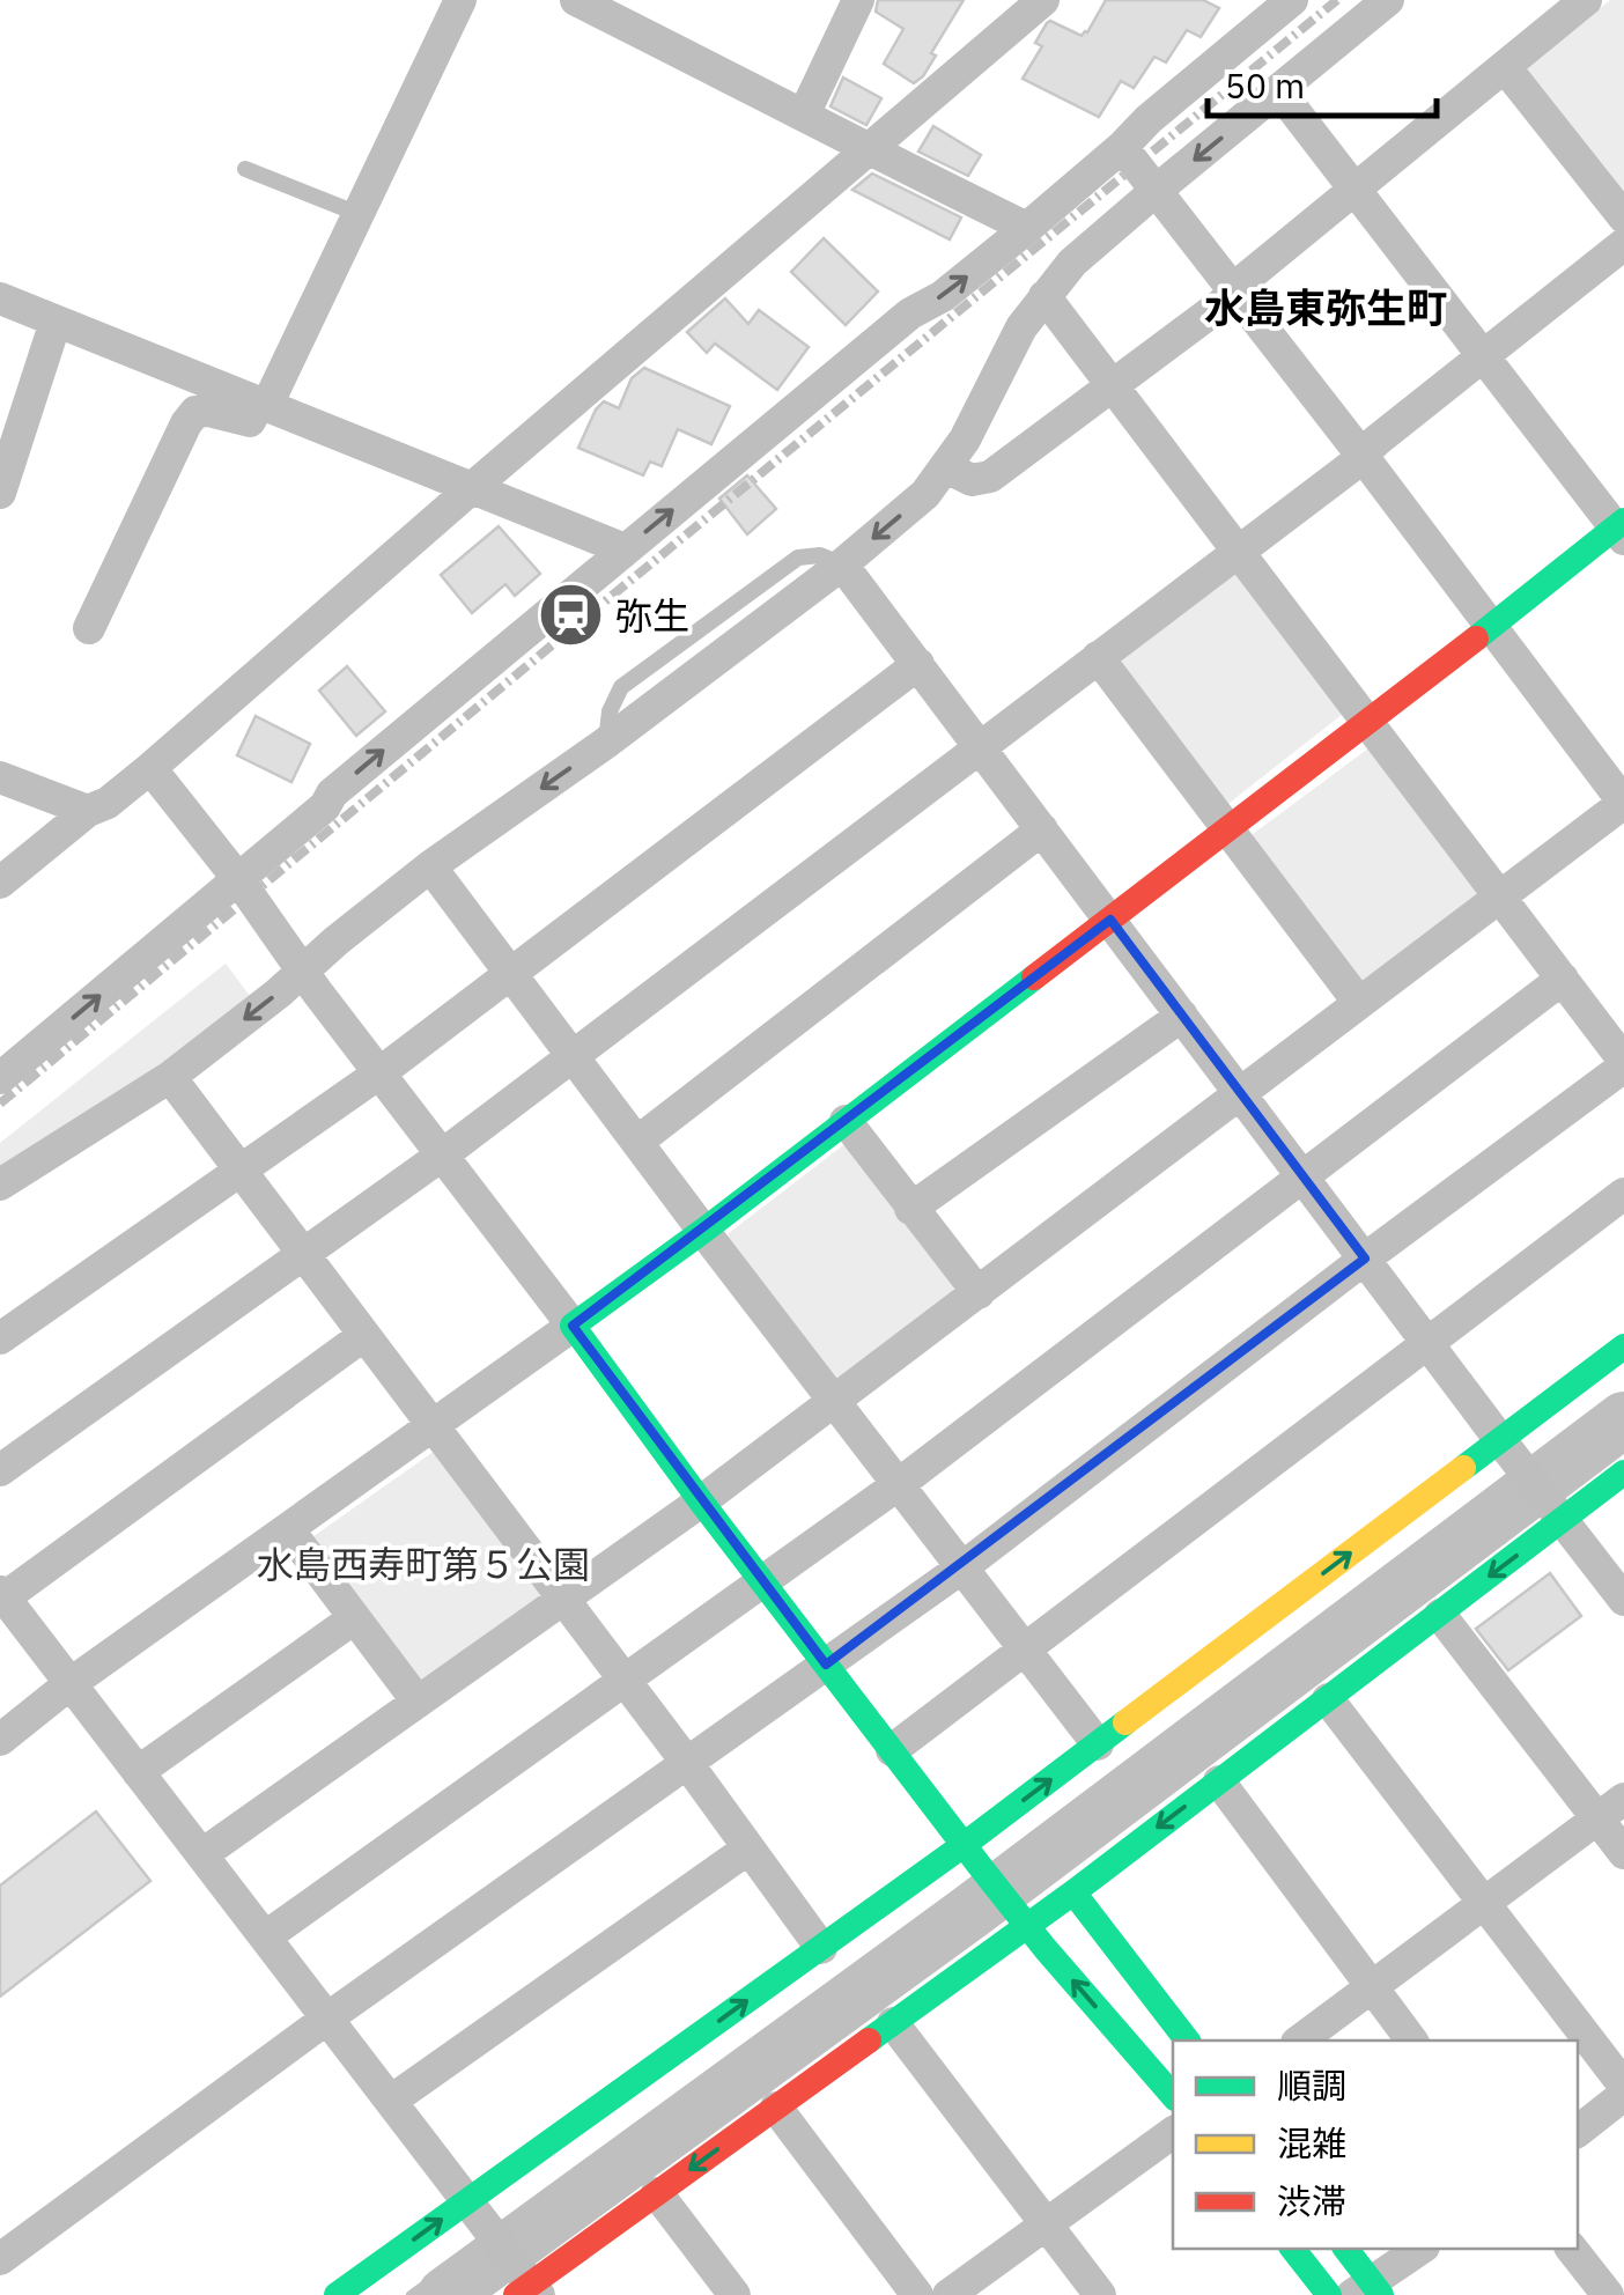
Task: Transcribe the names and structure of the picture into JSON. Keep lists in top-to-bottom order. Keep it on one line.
{"districts":["水島東弥生町"],"parks":["水島西寿町第５公園"],"places":{"station":["弥生"]},"legend":["順調","混雑","渋滞"],"scale_bar":"50 m"}
